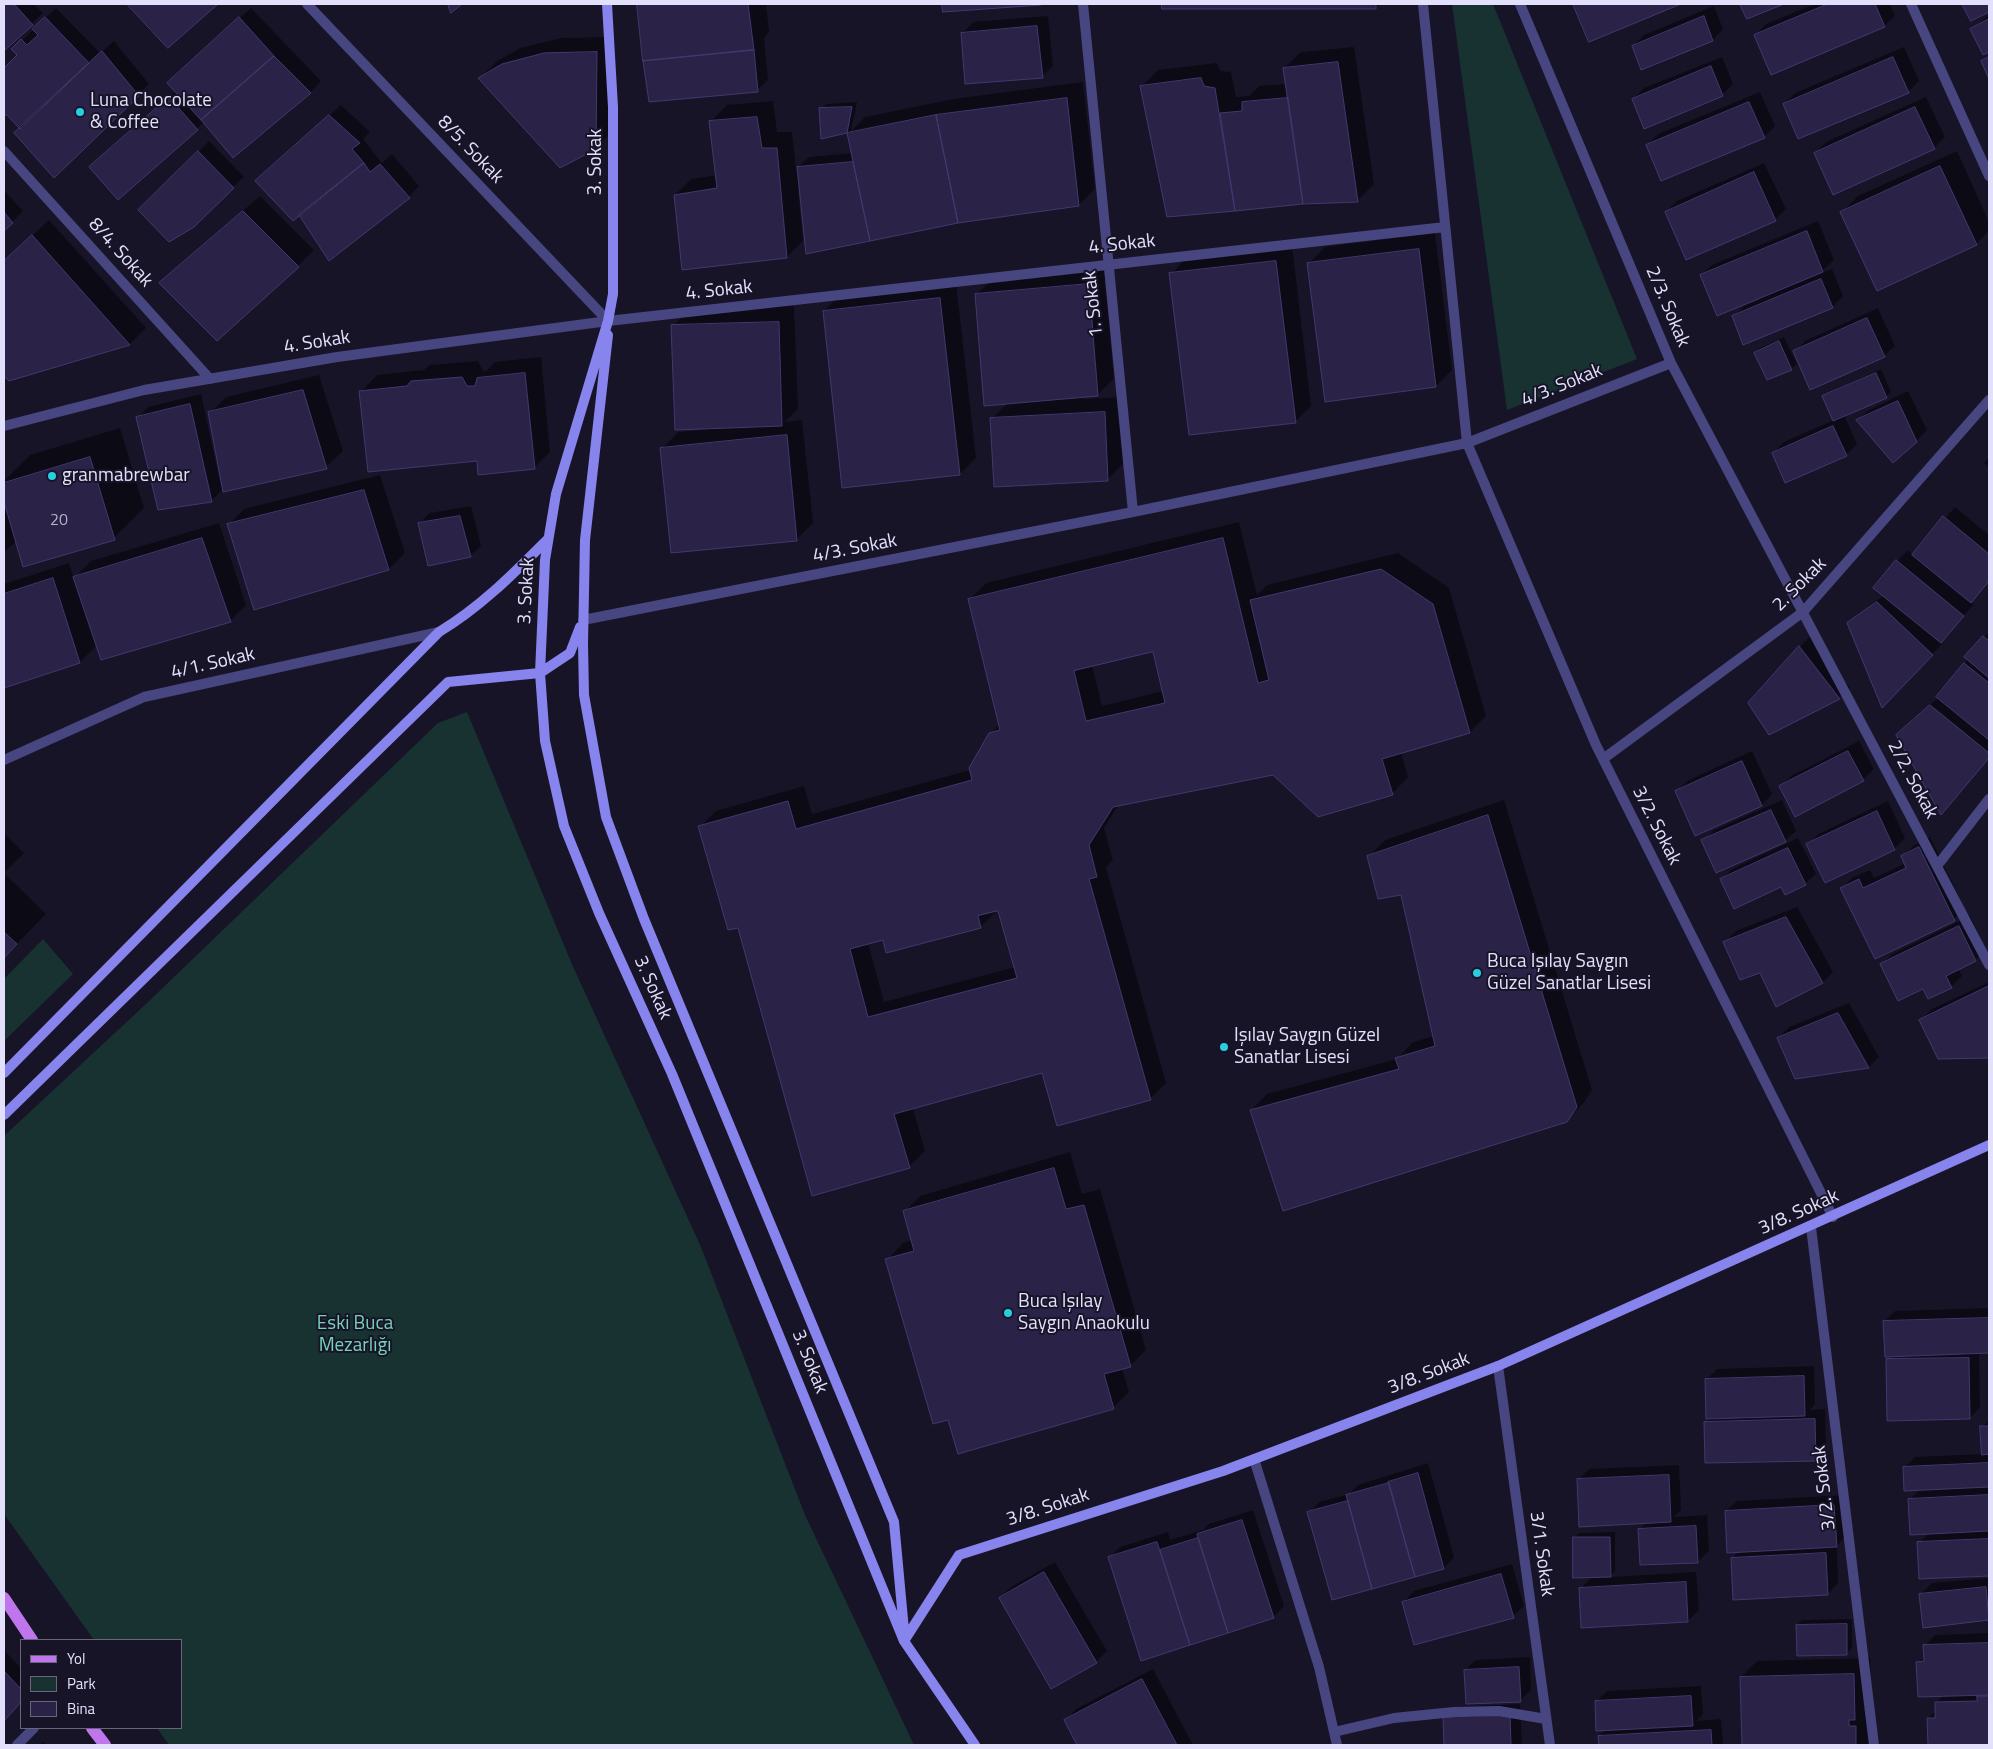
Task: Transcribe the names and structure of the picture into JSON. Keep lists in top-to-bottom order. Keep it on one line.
{"streets":{"main road":["3. Sokak","3/8. Sokak"],"street":["8/5. Sokak","4. Sokak","8/4. Sokak","1. Sokak","2/3. Sokak","4/3. Sokak","2. Sokak","4/1. Sokak","2/2. Sokak","3/2. Sokak","3/1. Sokak"]},"crossings":[["8/5. Sokak","3. Sokak"],["8/5. Sokak","4. Sokak"],["3. Sokak","4. Sokak"],["3. Sokak","4/3. Sokak"],["3. Sokak","3/8. Sokak"],["4. Sokak","8/4. Sokak"],["4. Sokak","1. Sokak"],["1. Sokak","4/3. Sokak"],["2/3. Sokak","4/3. Sokak"],["2/3. Sokak","2. Sokak"],["2/3. Sokak","2/2. Sokak"],["4/3. Sokak","3/2. Sokak"],["2. Sokak","2/2. Sokak"],["2. Sokak","3/2. Sokak"],["3/2. Sokak","3/8. Sokak"],["3/8. Sokak","3/1. Sokak"]],"parks":["Eski Buca Mezarlığı"],"places":["Luna Chocolate & Coffee","granmabrewbar","Buca Işılay Saygın Güzel Sanatlar Lisesi","Işılay Saygın Güzel Sanatlar Lisesi","Buca Işılay Saygın Anaokulu"],"house_numbers":["20"],"legend":["Yol","Park","Bina"]}
